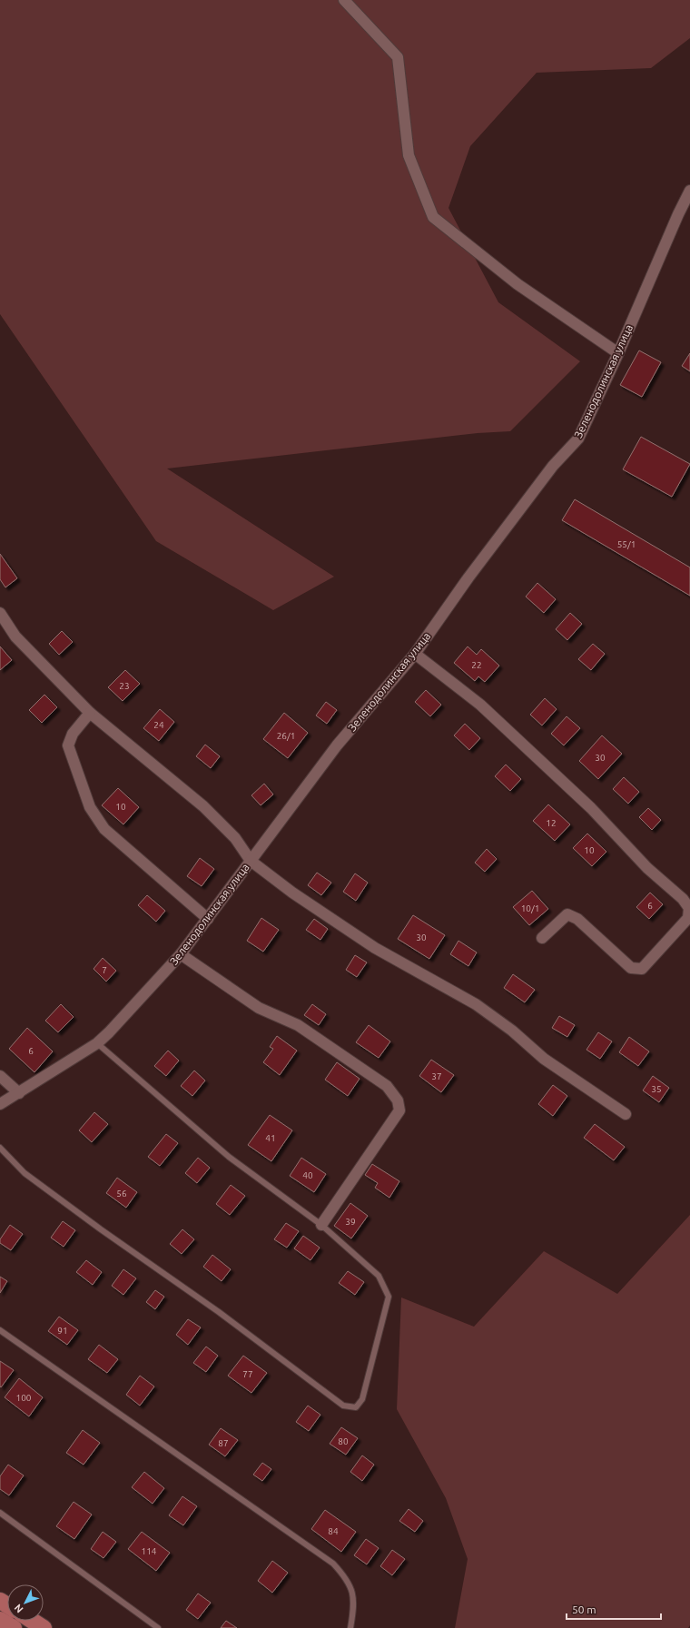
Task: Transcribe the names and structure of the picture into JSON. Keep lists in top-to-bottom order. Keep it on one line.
{"streets":{"street":["Зеленодолинская улица"]},"house_numbers":["55/1","22","23","24","26/1","30","10","12","10","6","10/1","30","7","6","37","35","41","40","56","39","91","77","100","80","87","84","114"],"scale_bar":"50 m","north":"bottom left"}
